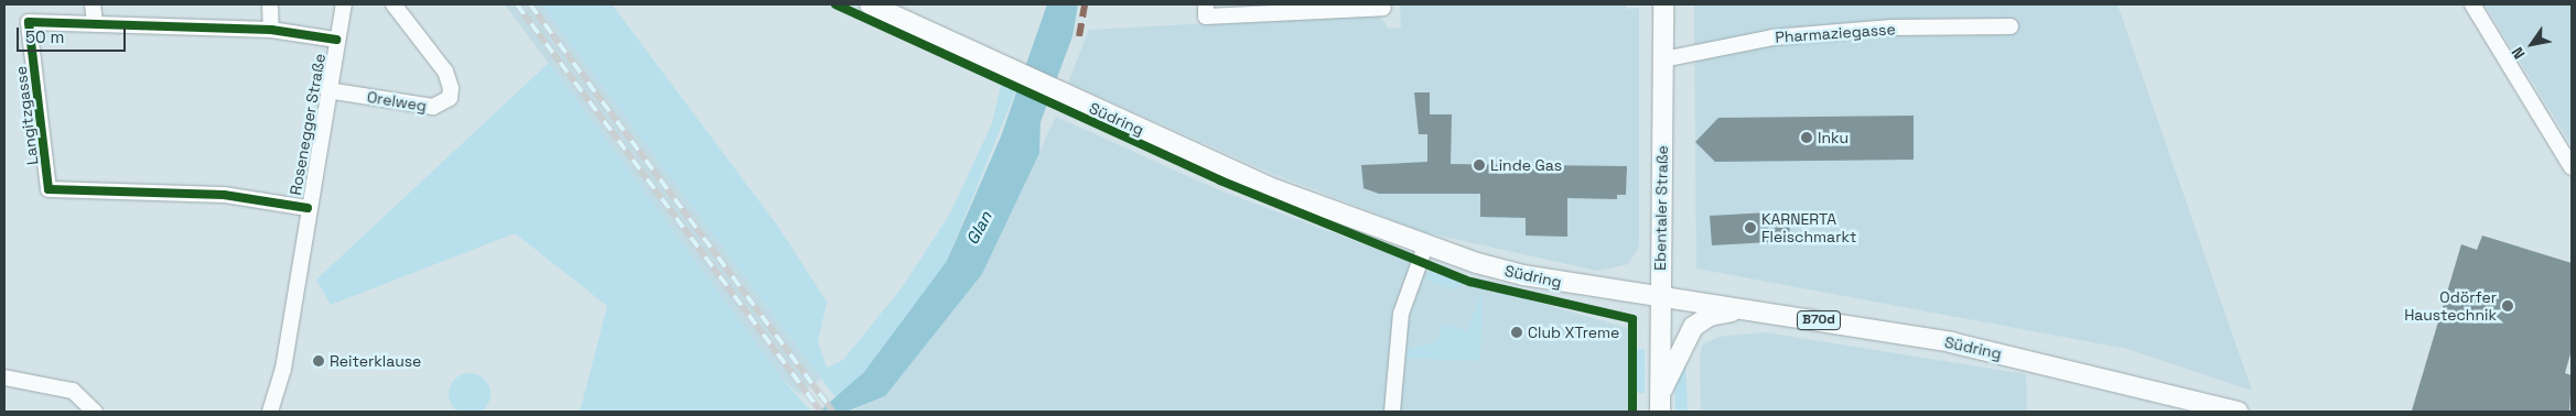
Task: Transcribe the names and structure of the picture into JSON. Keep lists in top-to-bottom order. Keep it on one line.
{"streets":{"main road":["Südring","Ebentaler Straße","B70d"],"street":["Pharmaziegasse","Orelweg","Langitzgasse","Rosenegger Straße"]},"crossings":[["Pharmaziegasse","Ebentaler Straße"],["Orelweg","Rosenegger Straße"],["Langitzgasse","Rosenegger Straße"],["Südring","Ebentaler Straße"]],"water":["Glan"],"places":["Inku","Linde Gas","KARNERTA Fleischmarkt","Odörfer Haustechnik","Club XTreme","Reiterklause"],"scale_bar":"50 m","north":"bottom left"}
